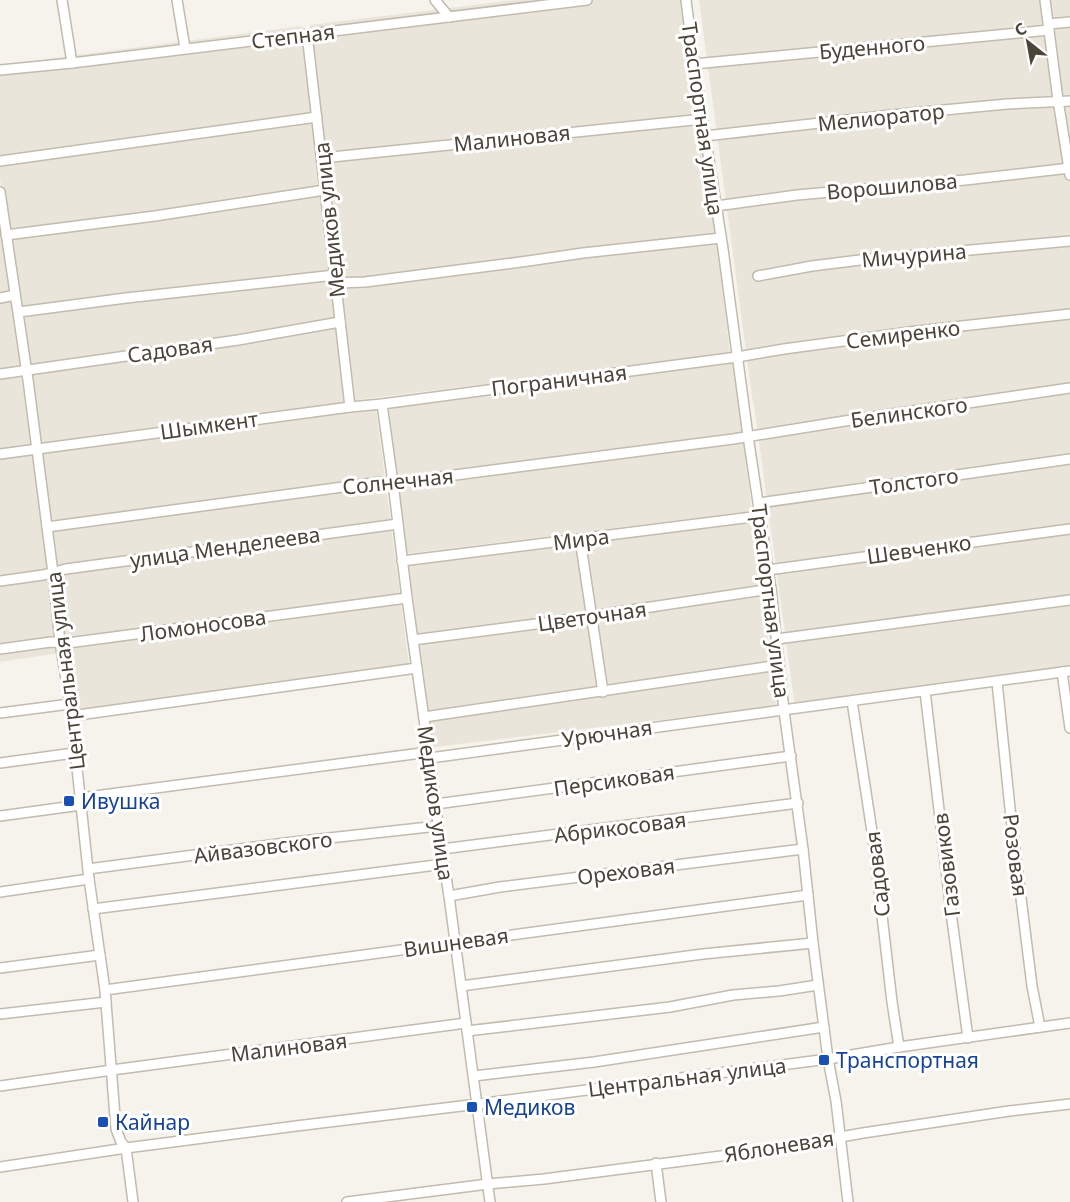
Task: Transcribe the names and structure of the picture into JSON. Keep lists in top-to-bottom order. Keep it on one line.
{"streets":{"street":["Степная","Буденного","Мелиоратор","Траспортная улица","Малиновая","Ворошилова","Медиков улица","Мичурина","Семиренко","Садовая","Пограничная","Белинского","Шымкент","Солнечная","Толстого","Мира","улица Менделеева","Шевченко","Цветочная","Ломоносова","Центральная улица","Урючная","Персиковая","Абрикосовая","Айвазовского","Розовая","Газовиков","Ореховая","Вишневая","Яблоневая"]},"crossings":[["Степная","Медиков улица"],["Буденного","Траспортная улица"],["Мелиоратор","Траспортная улица"],["Траспортная улица","Малиновая"],["Траспортная улица","Ворошилова"],["Траспортная улица","Семиренко"],["Траспортная улица","Пограничная"],["Траспортная улица","Белинского"],["Траспортная улица","Солнечная"],["Траспортная улица","Толстого"],["Траспортная улица","Мира"],["Траспортная улица","Шевченко"],["Траспортная улица","Цветочная"],["Траспортная улица","Центральная улица"],["Траспортная улица","Урючная"],["Траспортная улица","Персиковая"],["Траспортная улица","Абрикосовая"],["Траспортная улица","Ореховая"],["Траспортная улица","Вишневая"],["Траспортная улица","Яблоневая"],["Малиновая","Медиков улица"],["Малиновая","Центральная улица"],["Медиков улица","Садовая"],["Медиков улица","Пограничная"],["Медиков улица","Шымкент"],["Медиков улица","Солнечная"],["Медиков улица","Мира"],["Медиков улица","улица Менделеева"],["Медиков улица","Цветочная"],["Медиков улица","Ломоносова"],["Медиков улица","Центральная улица"],["Медиков улица","Урючная"],["Медиков улица","Персиковая"],["Медиков улица","Абрикосовая"],["Медиков улица","Айвазовского"],["Медиков улица","Ореховая"],["Медиков улица","Вишневая"],["Медиков улица","Яблоневая"],["Семиренко","Пограничная"],["Садовая","Центральная улица"],["Садовая","Урючная"],["Пограничная","Шымкент"],["Белинского","Солнечная"],["Шымкент","Центральная улица"],["Солнечная","Центральная улица"],["улица Менделеева","Центральная улица"],["Ломоносова","Центральная улица"],["Центральная улица","Айвазовского"],["Центральная улица","Розовая"],["Центральная улица","Газовиков"],["Центральная улица","Вишневая"],["Урючная","Розовая"],["Урючная","Газовиков"]],"places":{"transit":["Ивушка","Транспортная","Медиков","Кайнар"]},"north":"top left"}
